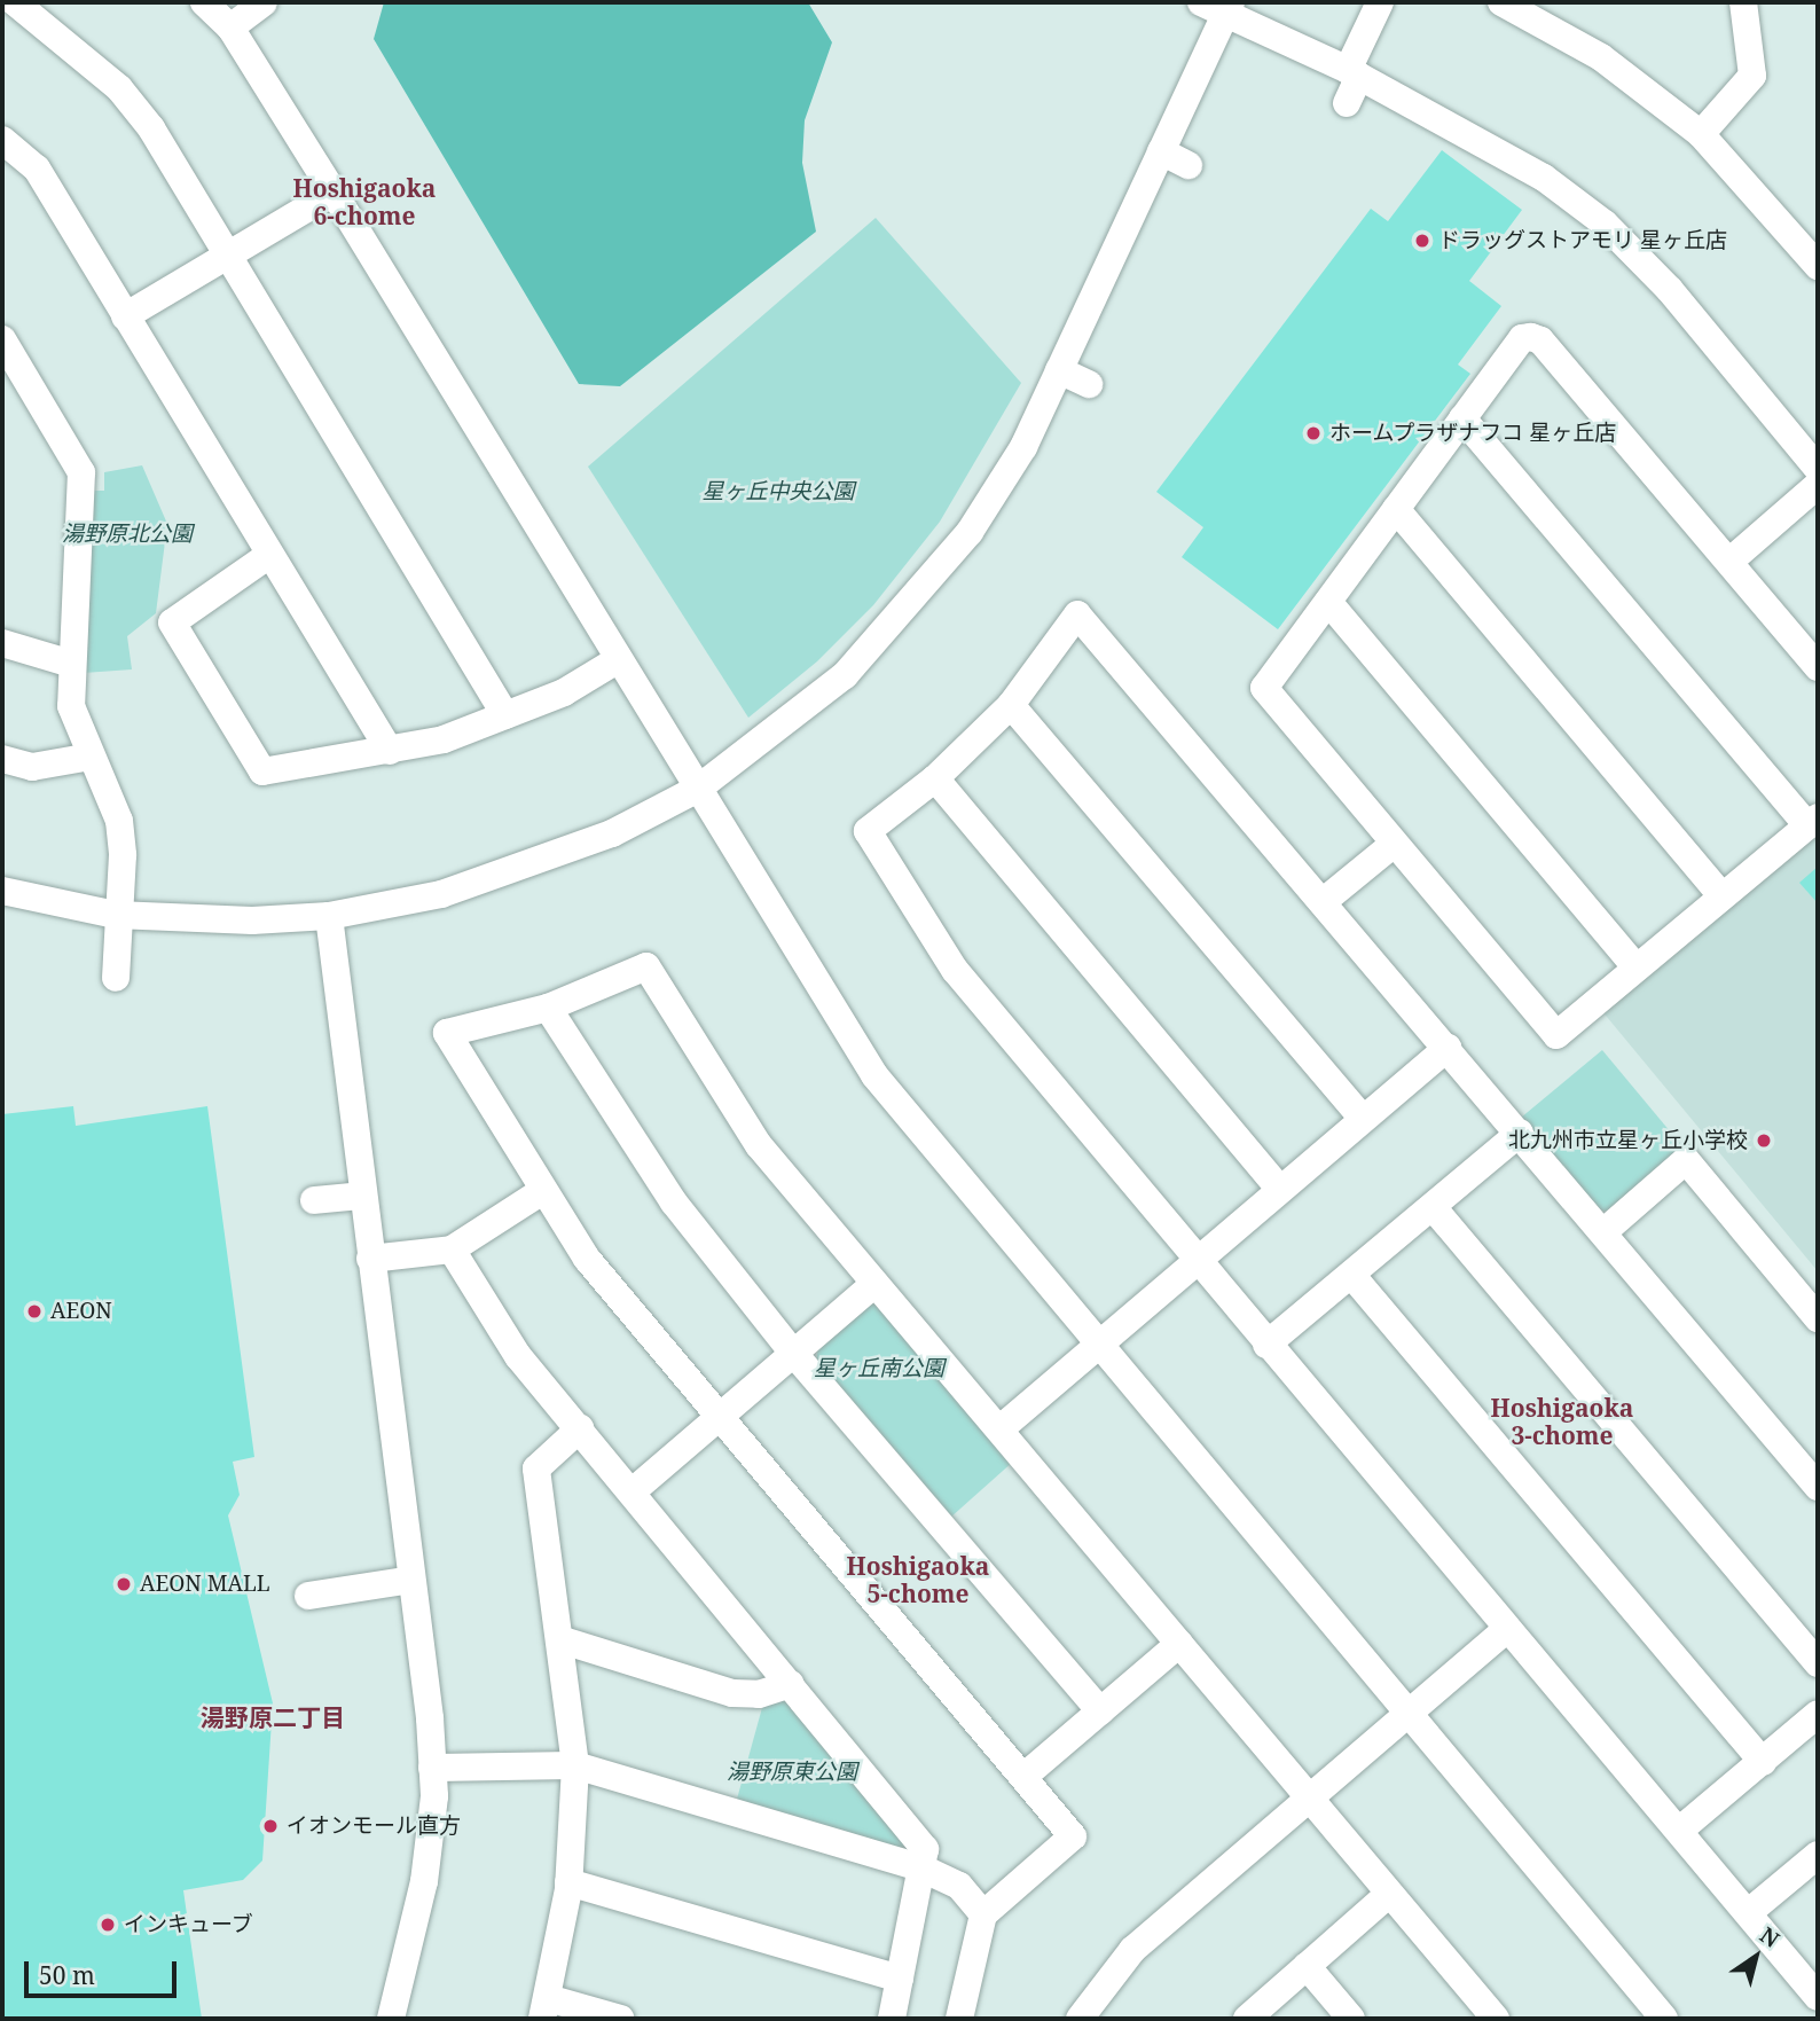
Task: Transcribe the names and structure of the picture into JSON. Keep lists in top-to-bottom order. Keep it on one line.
{"districts":["Hoshigaoka 6-chome","Hoshigaoka 3-chome","Hoshigaoka 5-chome","湯野原二丁目"],"parks":["星ヶ丘中央公園","湯野原北公園","星ヶ丘南公園","湯野原東公園"],"places":["ドラッグストアモリ 星ヶ丘店","ホームプラザナフコ 星ヶ丘店","北九州市立星ヶ丘小学校","AEON","AEON MALL","イオンモール直方","インキューブ"],"scale_bar":"50 m","north":"top right"}
